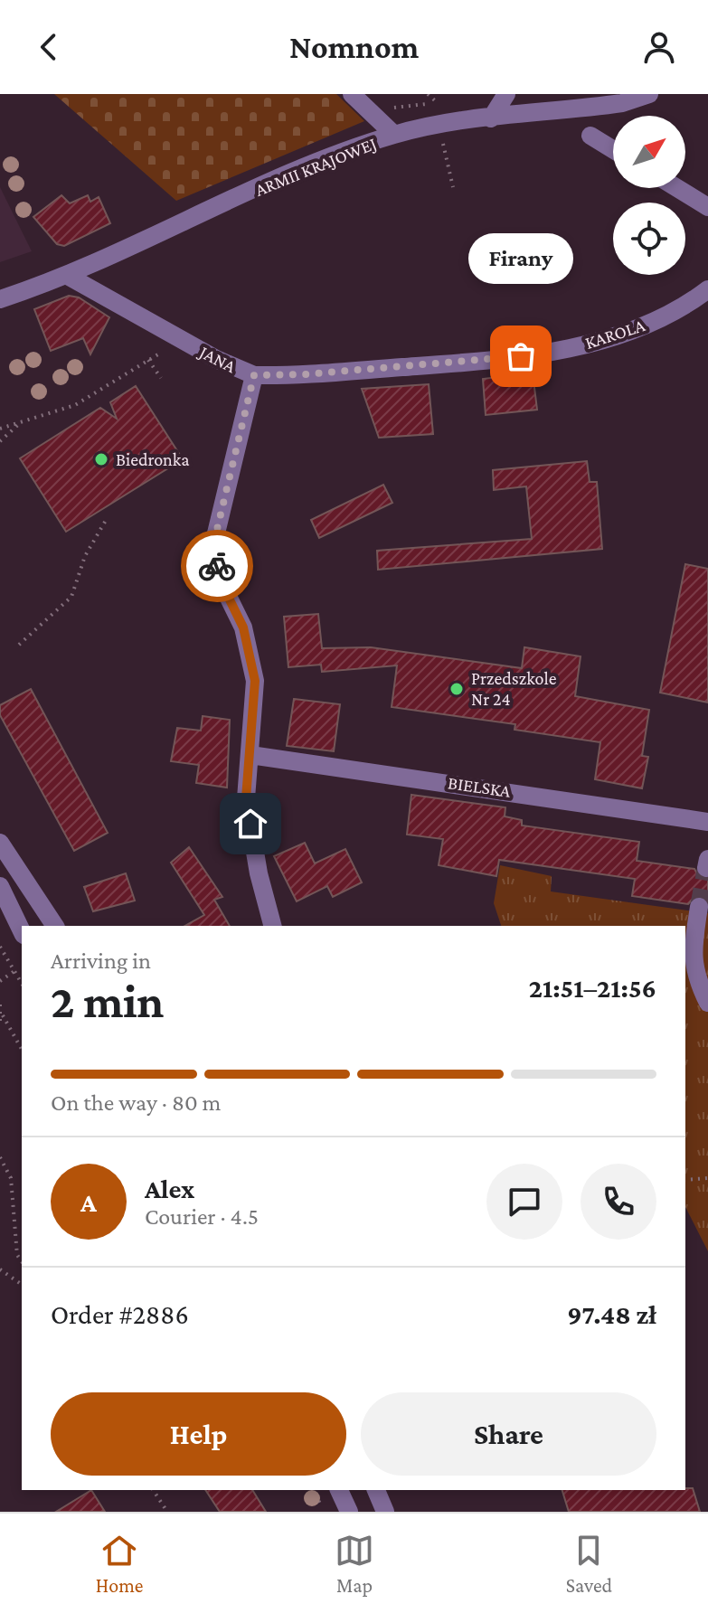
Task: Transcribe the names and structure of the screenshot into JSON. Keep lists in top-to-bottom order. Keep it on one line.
{"streets":{"street":["ARMII KRAJOWEJ","KAROLA","JANA","BIELSKA"]},"crossings":[["ARMII KRAJOWEJ","JANA"],["KAROLA","JANA"],["JANA","BIELSKA"]],"places":["Firany","Biedronka","Przedszkole Nr 24"],"north":"top right","page":{"header":"Nomnom","bubble":"Firany","heading":["2 min","Arriving in","21:51–21:56"],"panel":["Alex","Courier · 4.5","Order #2886","97.48 zł"],"bar":"On the way · 80 m","round":"A","buttons":["Help","Share"],"tabs":["Home","Map","Saved"]}}
